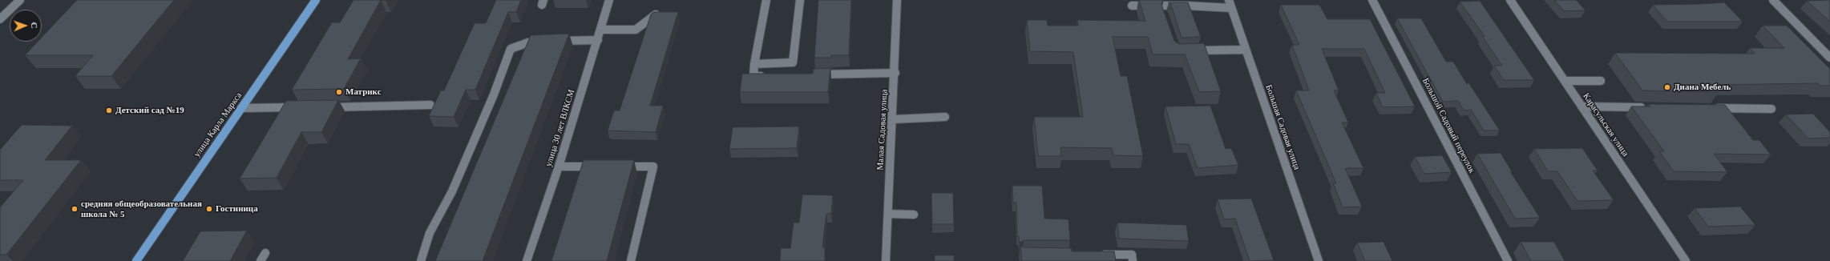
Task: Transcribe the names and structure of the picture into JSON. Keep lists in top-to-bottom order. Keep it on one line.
{"streets":{"main road":["улица Карла Маркса"],"street":["Карасульская улица","Большой Садовый переулок","Большая Садовая улица","улица 30 лет ВЛКСМ","Малая Садовая улица"]},"places":["Диана Мебель","Матрикс","Детский сад №19","средняя общеобразовательная школа № 5","Гостиница"],"north":"right"}
